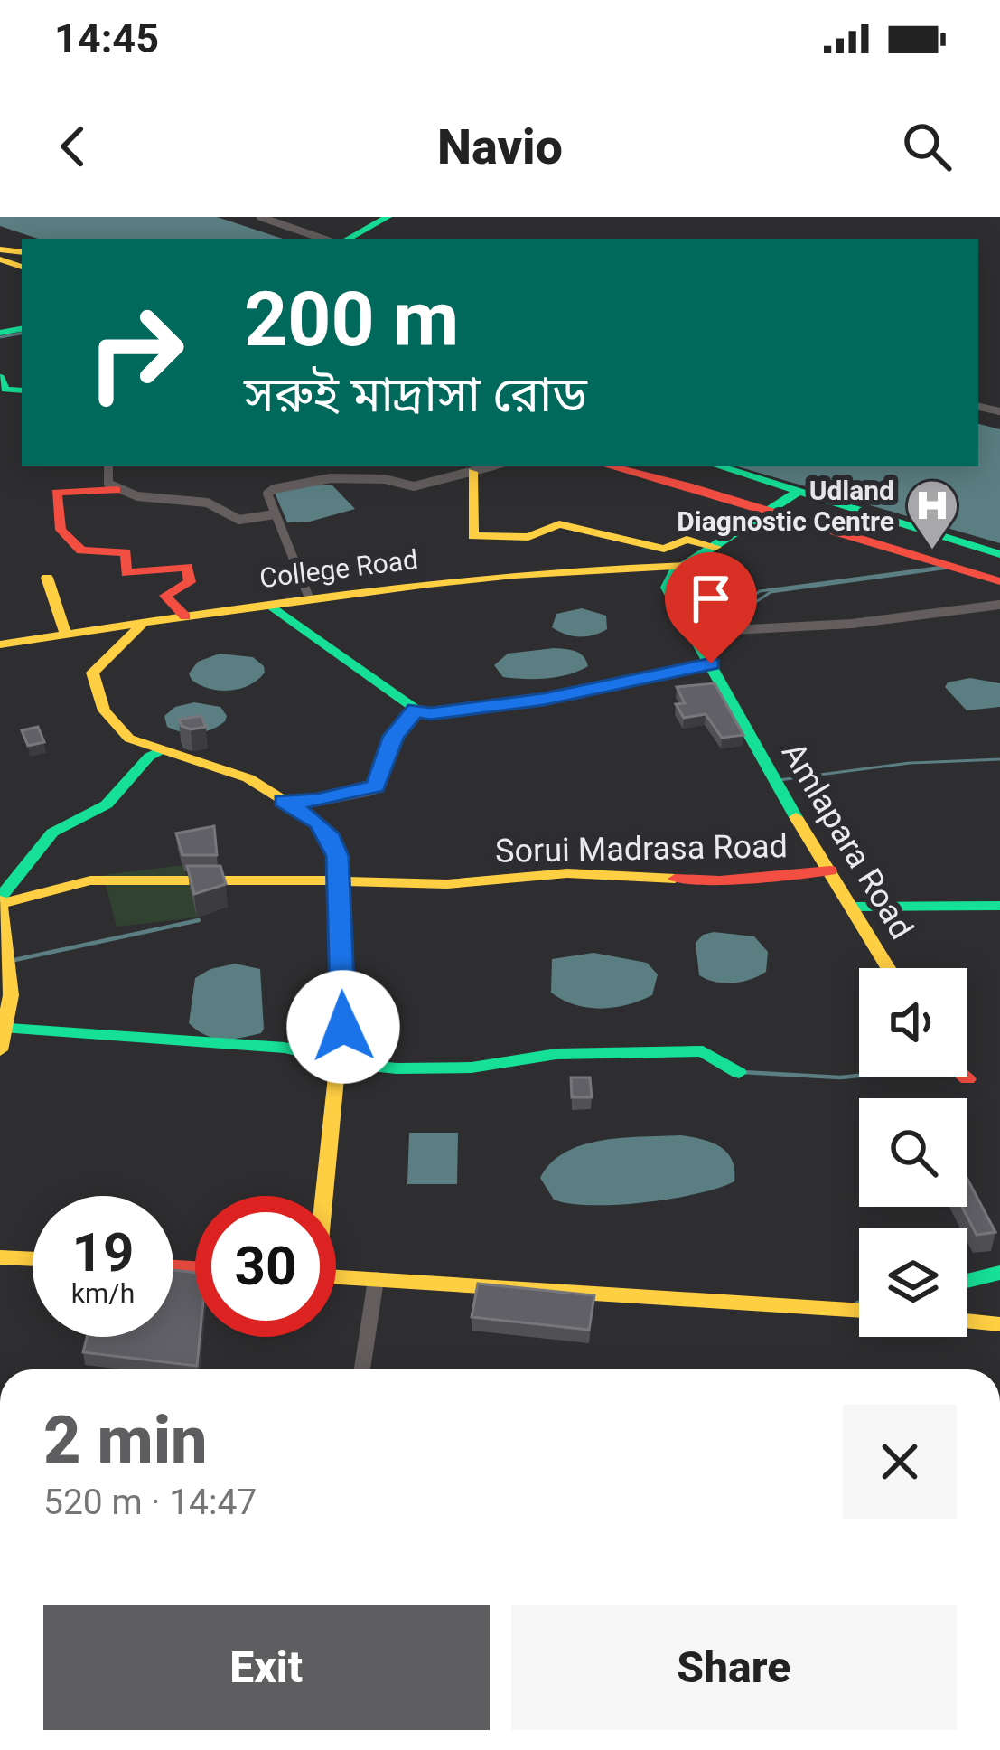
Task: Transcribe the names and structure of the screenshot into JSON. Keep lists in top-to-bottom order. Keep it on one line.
{"streets":{"street":["College Road","Amlapara Road","Sorui Madrasa Road"]},"crossings":[["College Road","Amlapara Road"],["Amlapara Road","Sorui Madrasa Road"]],"places":{"hospital":["Udland Diagnostic Centre"]},"page":{"status":"14:45","header":"Navio","turn":["200 m","সরুই মাদ্রাসা রোড"],"speed":"19 km/h","limit":"30","heading":["2 min","520 m · 14:47"],"buttons":["Exit","Share"]}}
